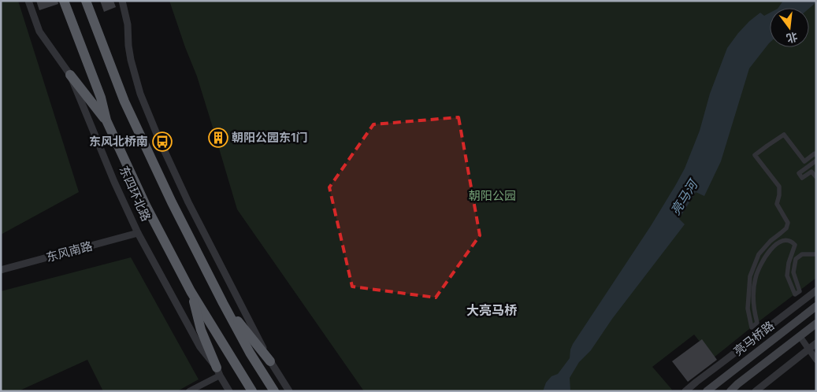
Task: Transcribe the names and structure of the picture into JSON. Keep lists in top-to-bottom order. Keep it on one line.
{"streets":{"highway":["东四环北路"],"main road":["亮马桥路"],"street":["东风南路"]},"crossings":[["东四环北路","东风南路"]],"districts":["大亮马桥"],"water":["亮马河"],"parks":["朝阳公园"],"places":{"building":["朝阳公园东1门"],"bus stop":["东风北桥南"]},"north":"bottom"}
